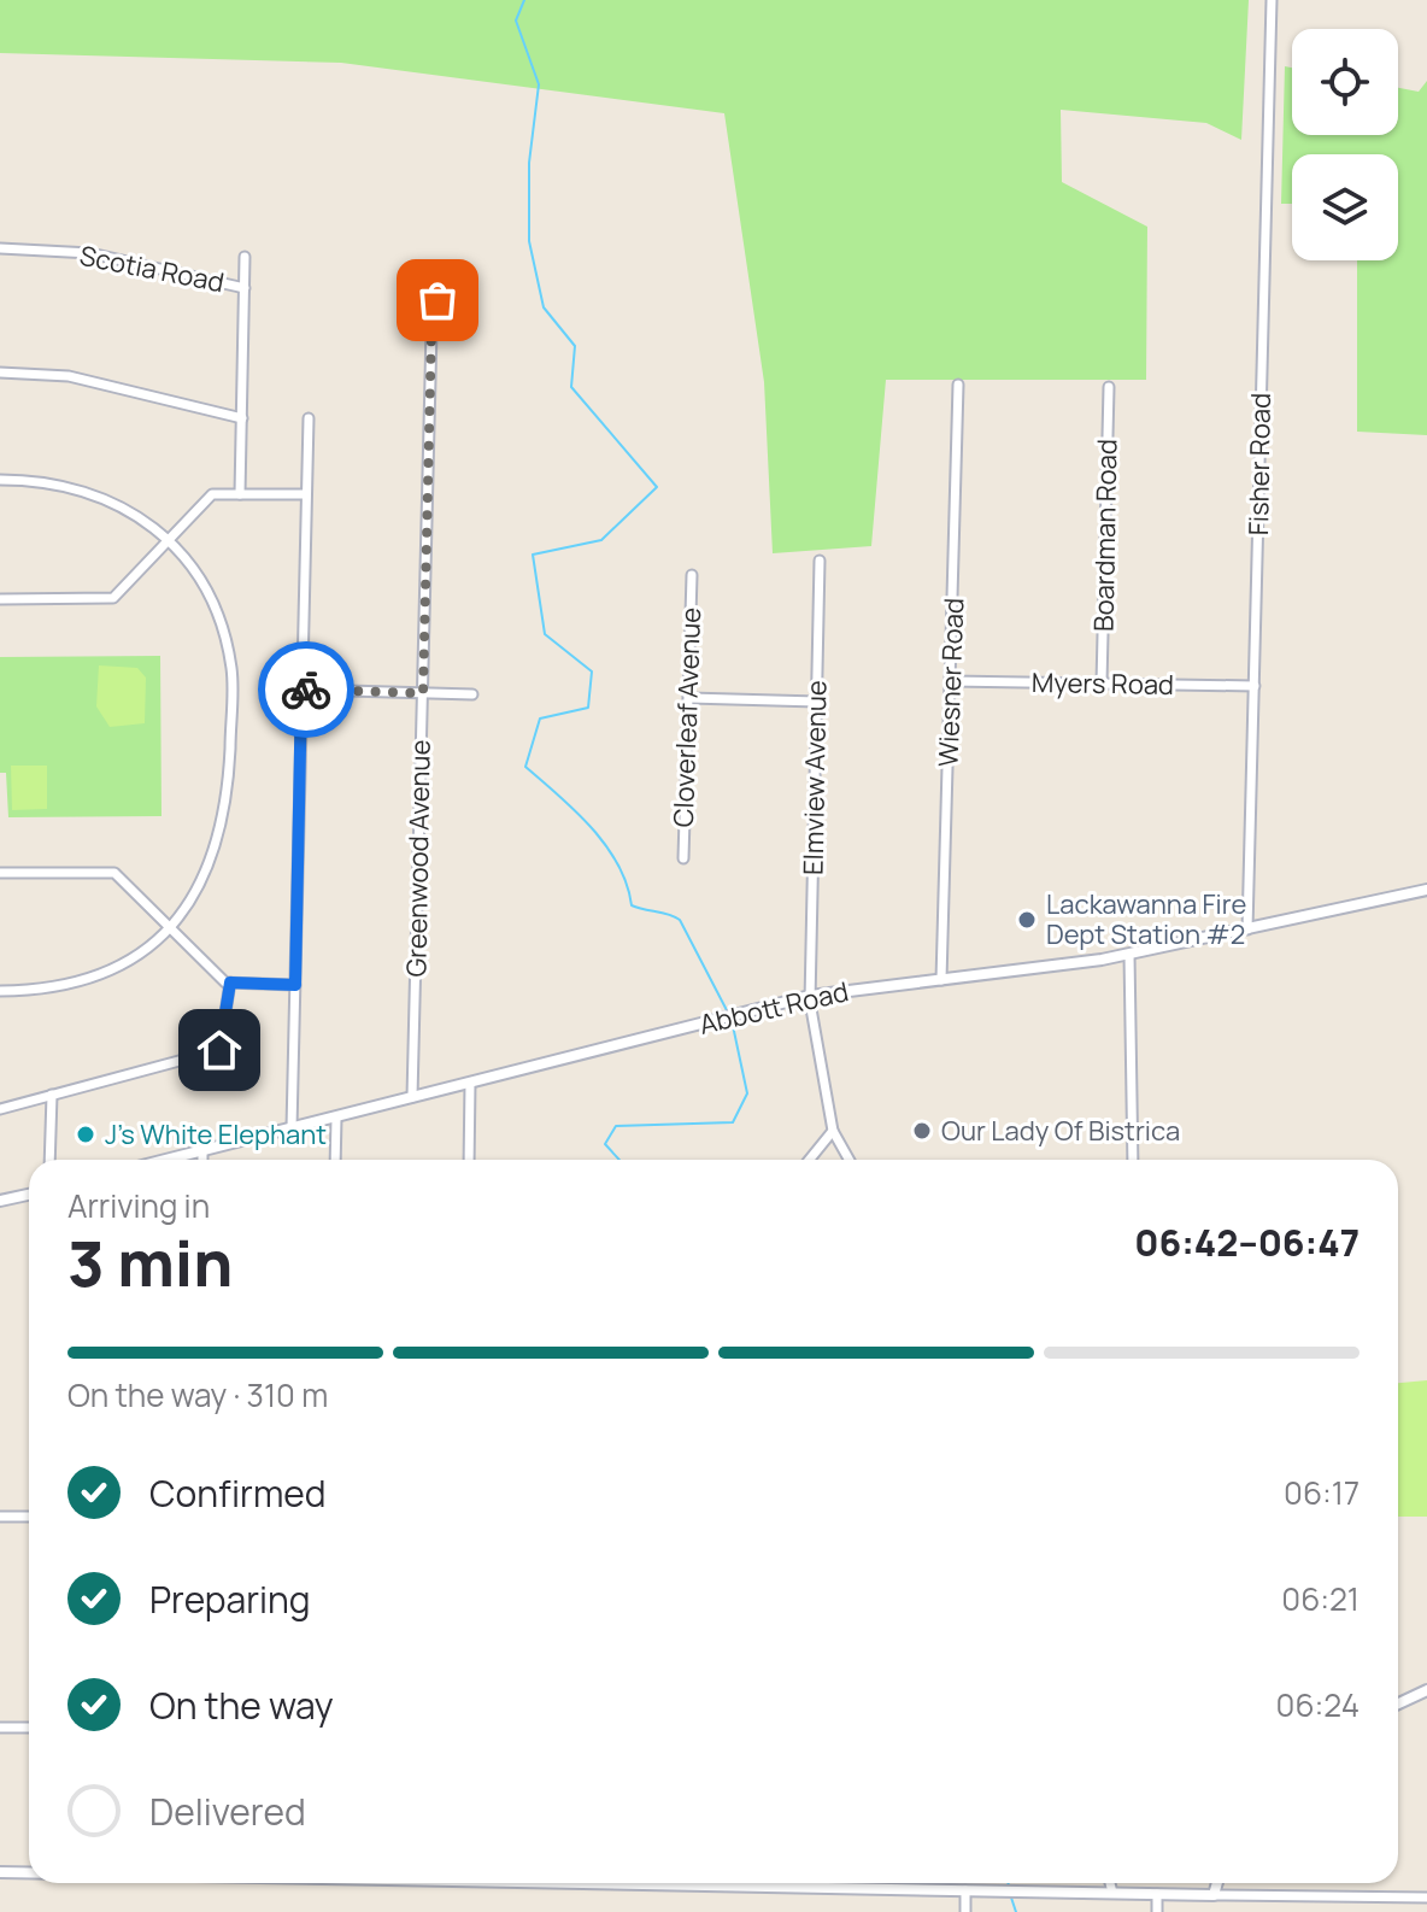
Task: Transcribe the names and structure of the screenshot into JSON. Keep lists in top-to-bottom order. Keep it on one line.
{"streets":{"street":["Scotia Road","Fisher Road","Boardman Road","Wiesner Road","Myers Road","Cloverleaf Avenue","Elmview Avenue","Greenwood Avenue","Abbott Road"]},"crossings":[["Fisher Road","Myers Road"],["Fisher Road","Abbott Road"],["Boardman Road","Myers Road"],["Wiesner Road","Myers Road"],["Wiesner Road","Abbott Road"],["Elmview Avenue","Abbott Road"],["Greenwood Avenue","Abbott Road"]],"places":["Lackawanna Fire Dept Station #2","Our Lady Of Bistrica","J's White Elephant"],"page":{"heading":["3 min","Arriving in","06:42–06:47"],"bar":"On the way · 310 m","list":[["Confirmed","06:17"],["Preparing","06:21"],["On the way","06:24"],"Delivered"]}}
